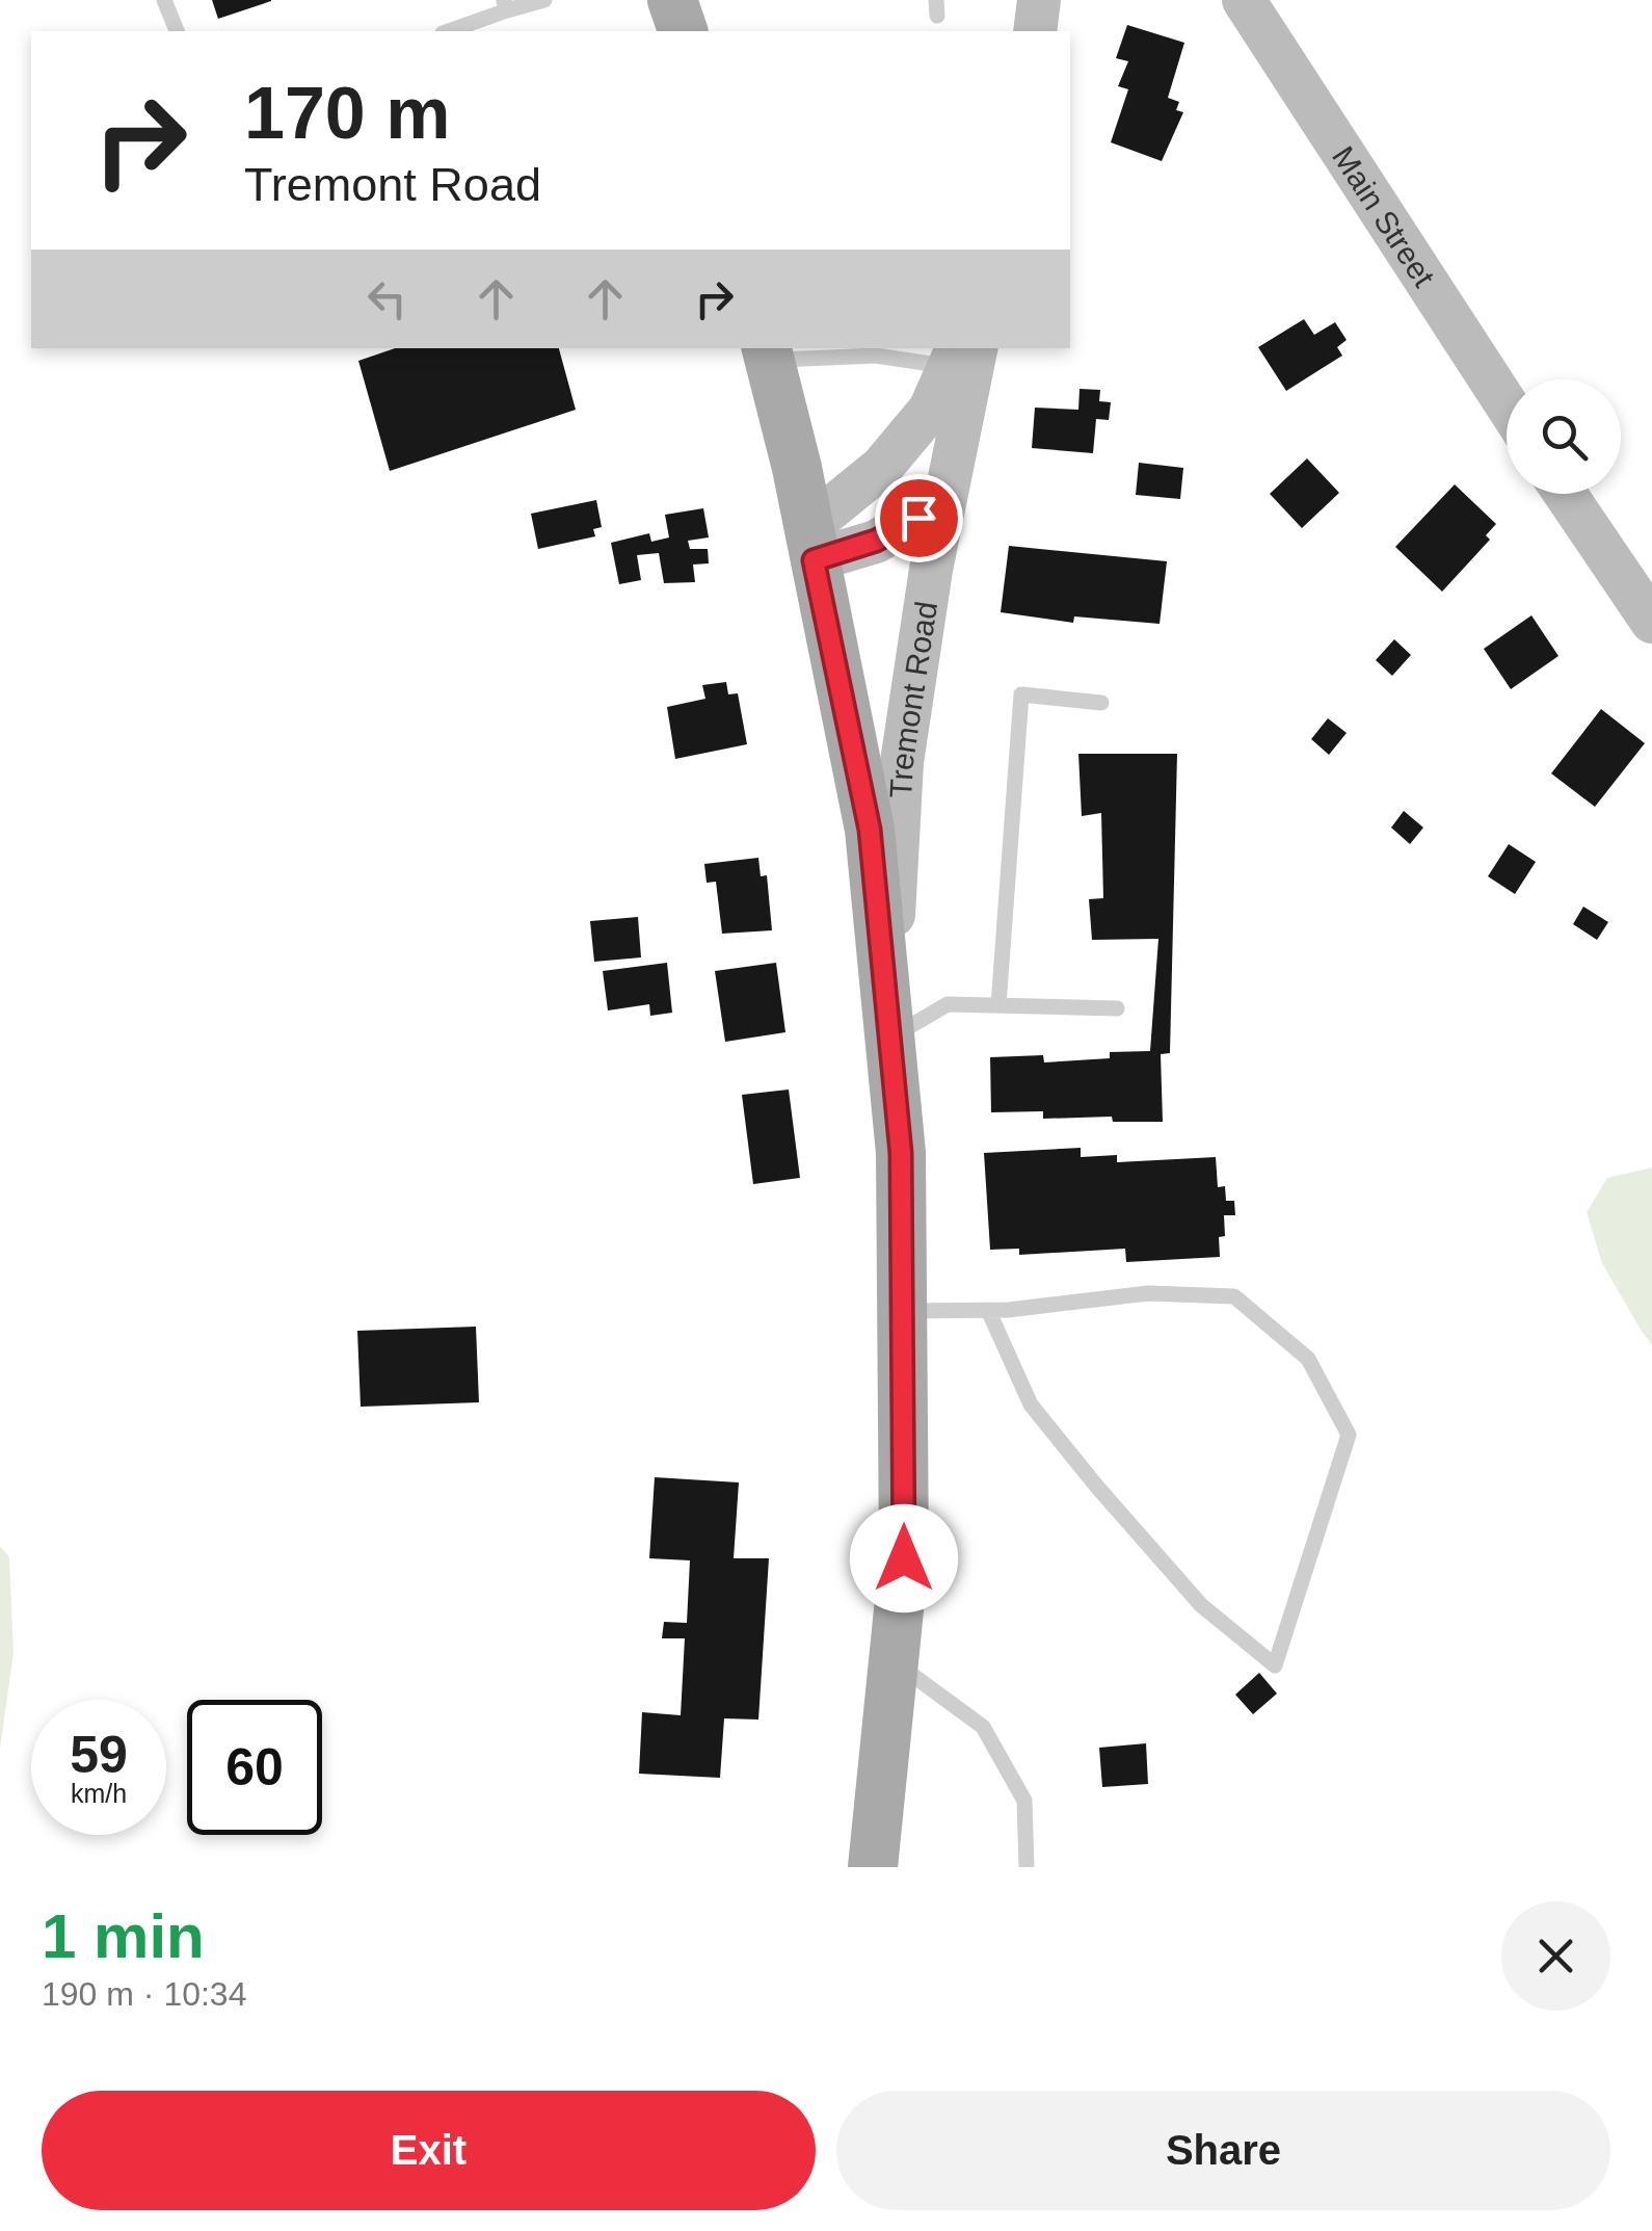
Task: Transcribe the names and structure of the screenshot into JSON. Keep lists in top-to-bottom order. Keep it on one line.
{"streets":{"main road":["Main Street","Tremont Road"]},"page":{"turn":["170 m","Tremont Road"],"speed":"59 km/h","limit":"60","heading":["1 min","190 m · 10:34"],"buttons":["Exit","Share"]}}
